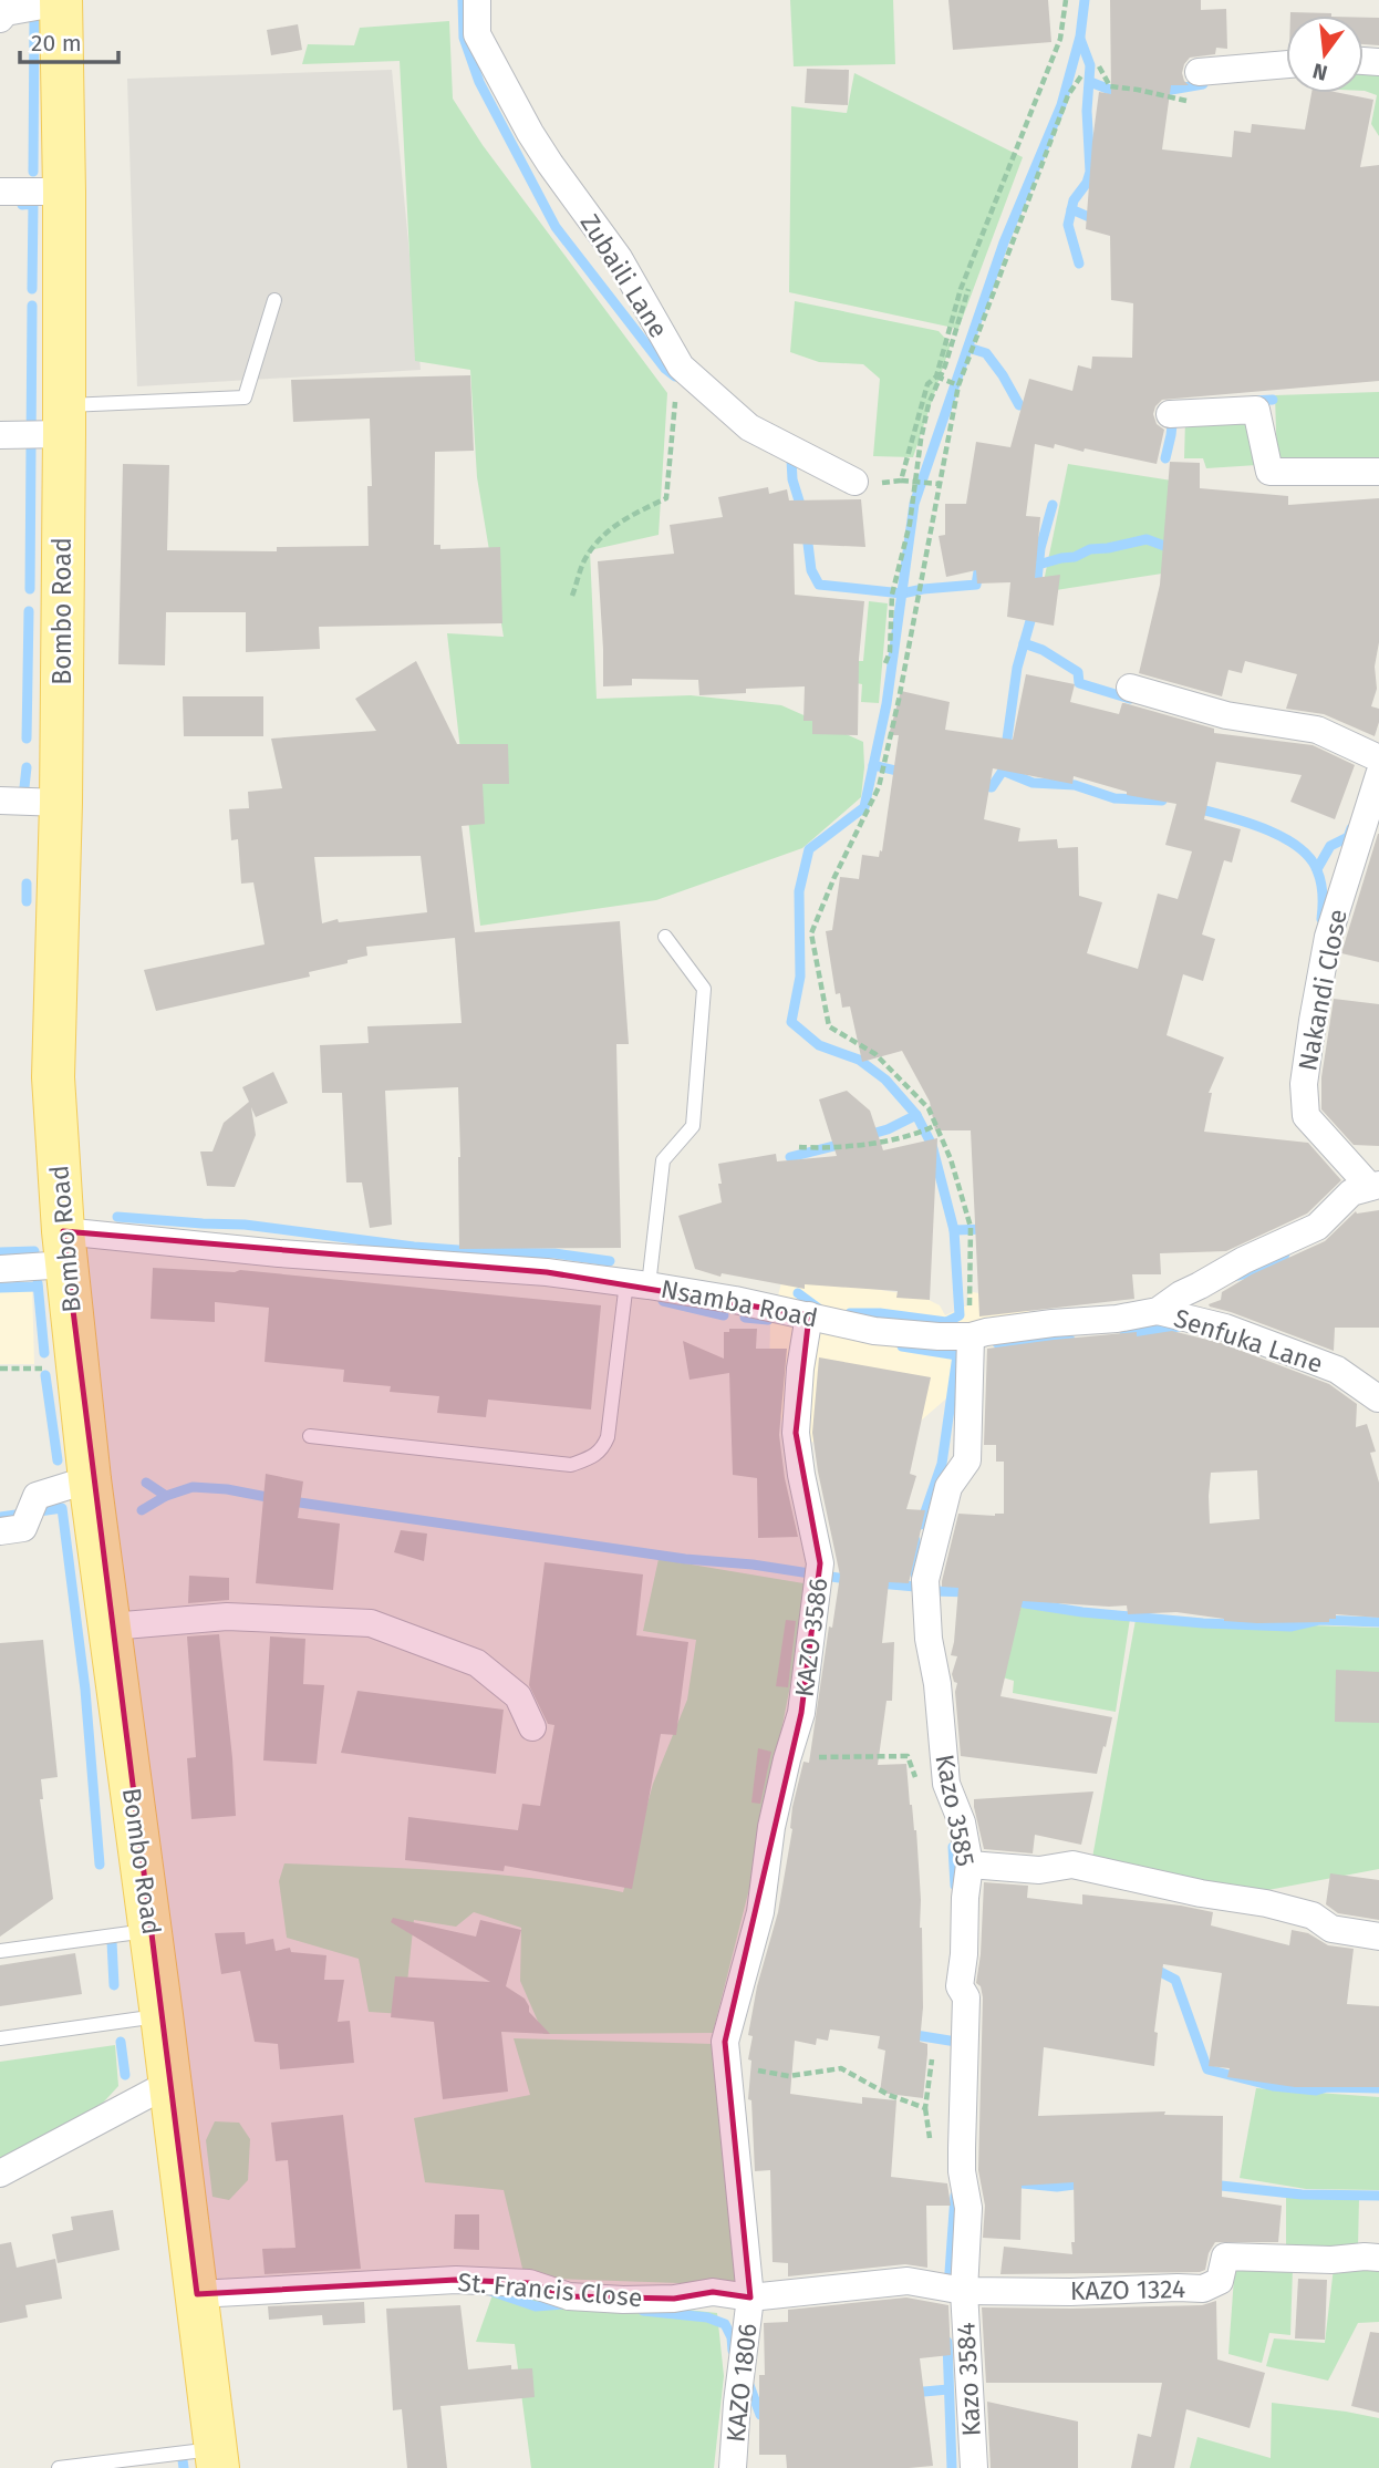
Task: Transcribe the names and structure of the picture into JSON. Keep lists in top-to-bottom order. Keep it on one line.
{"streets":{"main road":["Bombo Road"],"street":["Zubaili Lane","Nakandi Close","Nsamba Road","Senfuka Lane","KAZO 3586","Kazo 3585","St. Francis Close","KAZO 1324","Kazo 3584","KAZO 1806"]},"crossings":[["Bombo Road","Nsamba Road"],["Bombo Road","St. Francis Close"],["Nakandi Close","Nsamba Road"],["Nsamba Road","Senfuka Lane"],["Nsamba Road","KAZO 3586"],["Nsamba Road","Kazo 3585"],["KAZO 3586","KAZO 1806"],["Kazo 3585","St. Francis Close"],["Kazo 3585","KAZO 1324"],["Kazo 3585","Kazo 3584"],["St. Francis Close","KAZO 1324"],["St. Francis Close","Kazo 3584"],["St. Francis Close","KAZO 1806"],["KAZO 1324","Kazo 3584"]],"scale_bar":"20 m","north":"bottom"}
